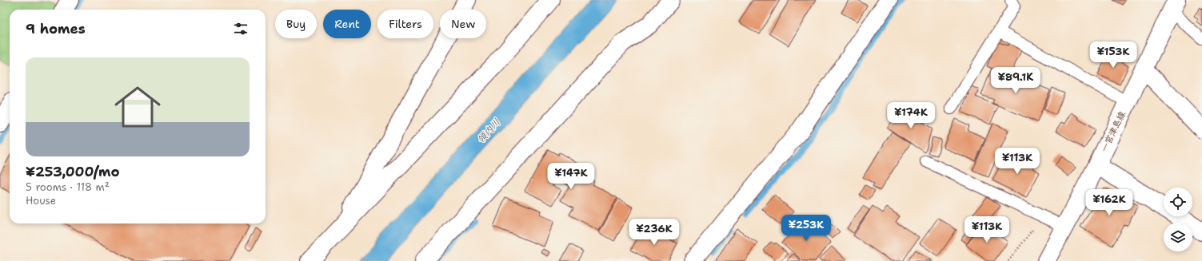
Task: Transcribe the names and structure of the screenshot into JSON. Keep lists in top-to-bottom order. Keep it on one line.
{"streets":{"street":["一宮津島線"]},"water":["領内川"],"page":{"chip":["Buy","Rent","Filters","New"],"heading":"9 homes","price":["¥153K","¥89.1K","¥174K","¥113K","¥147K","¥162K","¥253K","¥113K","¥236K"],"list":[{"name":"¥253,000/mo","note":"5 rooms · 118 m² · House"}]}}
